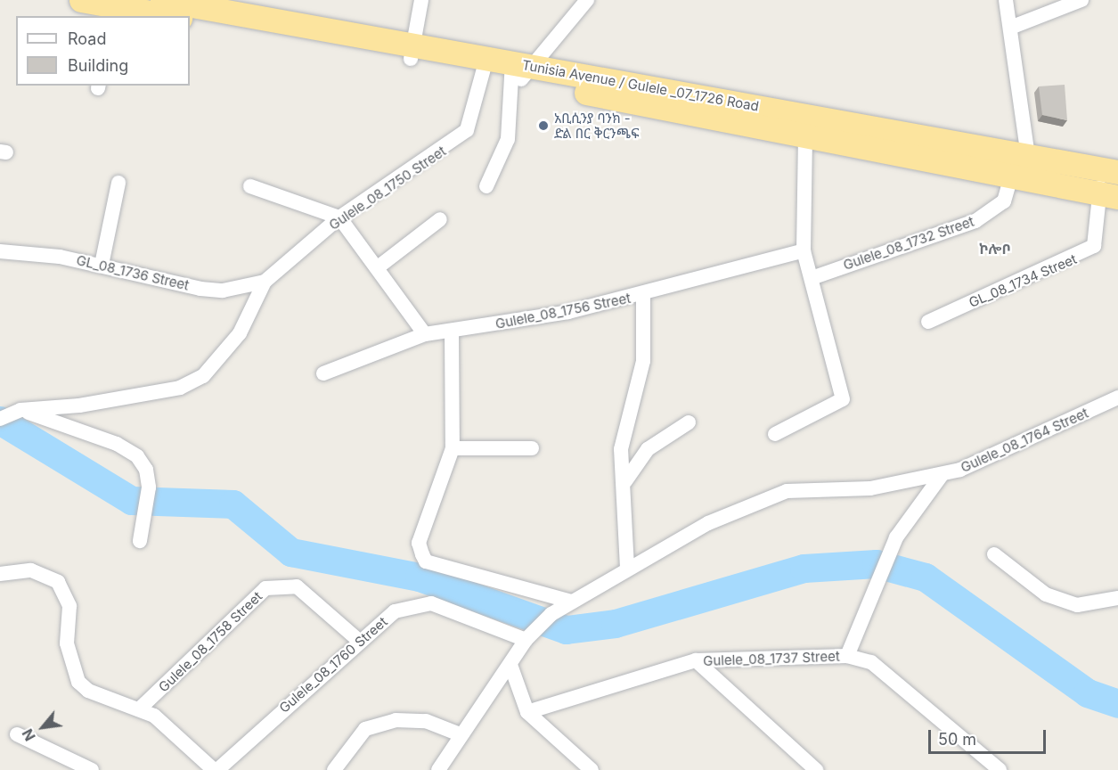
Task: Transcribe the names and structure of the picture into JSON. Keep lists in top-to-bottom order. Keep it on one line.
{"streets":{"highway":["Tunisia Avenue / Gulele _07_1726 Road"],"street":["Gulele_08_1750 Street","Gulele_08_1732 Street","GL_08_1736 Street","GL_08_1734 Street","Gulele_08_1756 Street","Gulele_08_1764 Street","Gulele_08_1758 Street","Gulele_08_1737 Street","Gulele_08_1760 Street"]},"crossings":[["Tunisia Avenue / Gulele _07_1726 Road","Gulele_08_1750 Street"],["Tunisia Avenue / Gulele _07_1726 Road","Gulele_08_1732 Street"],["Tunisia Avenue / Gulele _07_1726 Road","GL_08_1734 Street"],["Gulele_08_1750 Street","GL_08_1736 Street"],["Gulele_08_1764 Street","Gulele_08_1760 Street"],["Gulele_08_1758 Street","Gulele_08_1760 Street"]],"districts":["ኮሎቦ"],"places":["አቢሲንያ ባንክ - ድል በር ቅርንጫፍ"],"legend":["Road","Building"],"scale_bar":"50 m","north":"bottom left"}
